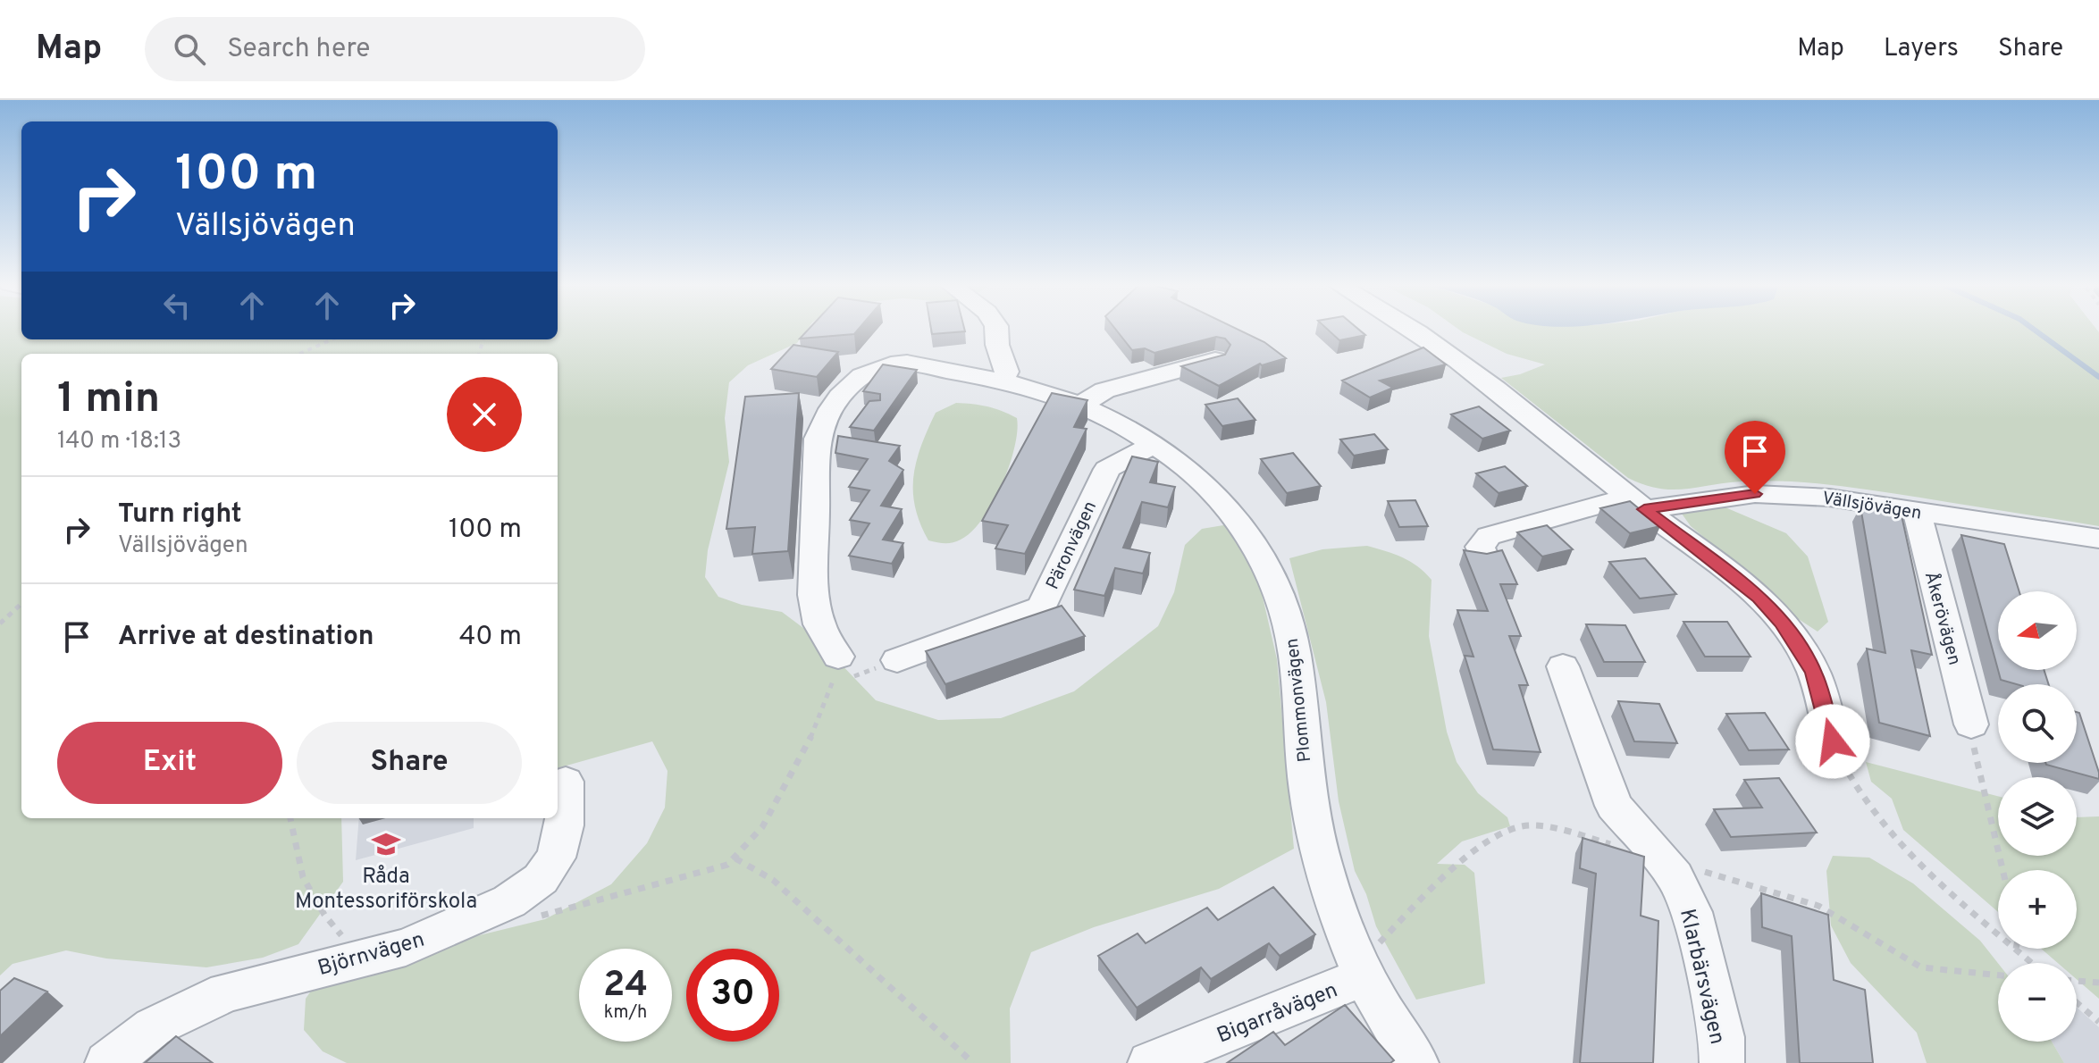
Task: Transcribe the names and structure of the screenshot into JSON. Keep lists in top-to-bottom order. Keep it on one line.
{"streets":{"street":["Vällsjövägen","Päronvägen","Åkerövägen","Plommonvägen","Björnvägen","Klarbärsvägen","Bigarråvägen"]},"crossings":[["Vällsjövägen","Åkerövägen"],["Päronvägen","Plommonvägen"],["Plommonvägen","Bigarråvägen"]],"places":{"school or university":["Råda Montessoriförskola"]},"north":"left","page":{"header":"Map","search":"Search here","nav":["Map","Layers","Share"],"turn":["100 m","Vällsjövägen"],"heading":["1 min","140 m · 18:13"],"list":[{"name":"Turn right","note":"Vällsjövägen","value":"100 m"},{"name":"Arrive at destination","value":"40 m"}],"map_buttons":["+","−"],"buttons":["Exit","Share"],"speed":"24 km/h","limit":"30"}}
